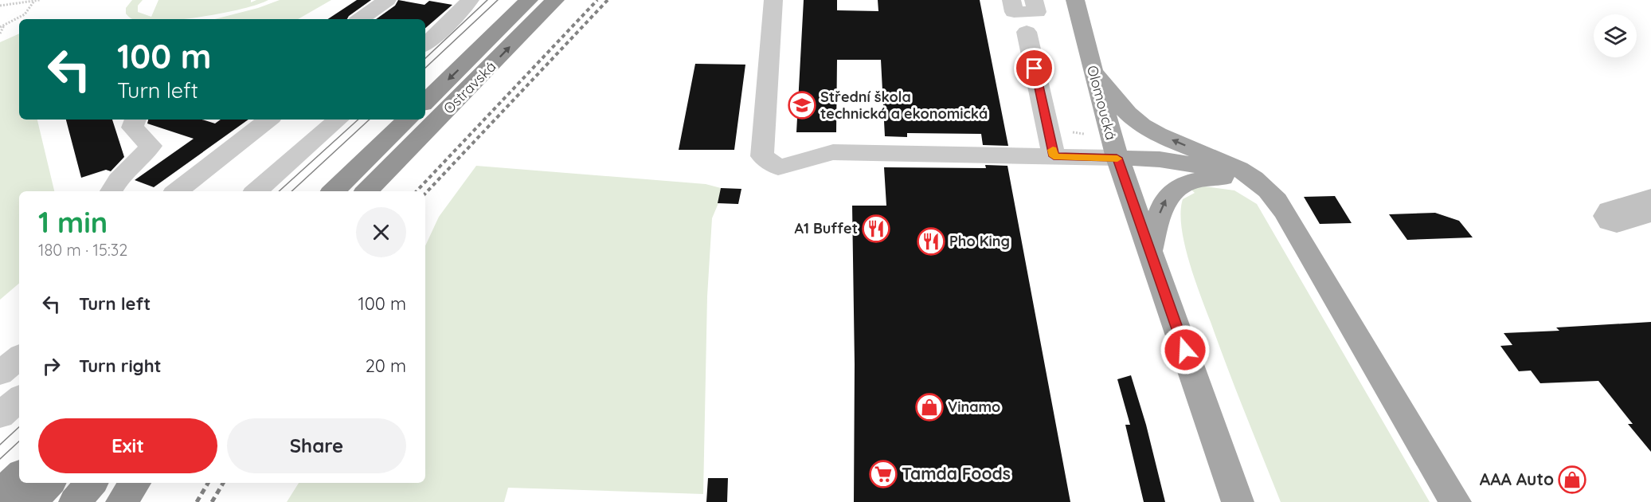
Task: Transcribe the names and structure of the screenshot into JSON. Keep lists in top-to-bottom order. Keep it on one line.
{"streets":{"highway":["Ostravská"],"main road":["Olomoucká"]},"places":{"school or university":["Střední škola technická a ekonomická"],"restaurant":["A1 Buffet","Pho King"],"shop":["Vinamo","AAA Auto"],"supermarket":["Tamda Foods"]},"page":{"turn":["100 m","Turn left"],"heading":["1 min","180 m · 15:32"],"list":[{"name":"Turn left","value":"100 m"},{"name":"Turn right","value":"20 m"}],"buttons":["Exit","Share"]}}
